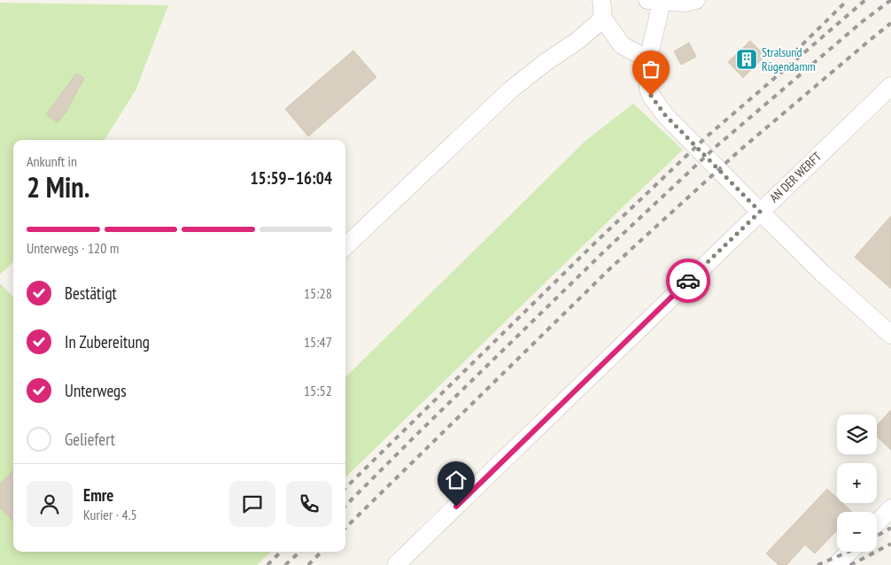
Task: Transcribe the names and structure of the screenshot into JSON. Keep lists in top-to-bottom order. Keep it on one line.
{"streets":{"street":["AN DER WERFT"]},"places":{"building":["Stralsund Rügendamm"]},"page":{"heading":["2 Min.","Ankunft in","15:59–16:04"],"panel":["Emre","Kurier · 4.5"],"bar":"Unterwegs · 120 m","list":[["Bestätigt","15:28"],["In Zubereitung","15:47"],["Unterwegs","15:52"],"Geliefert"],"map_buttons":["+","−"]}}
